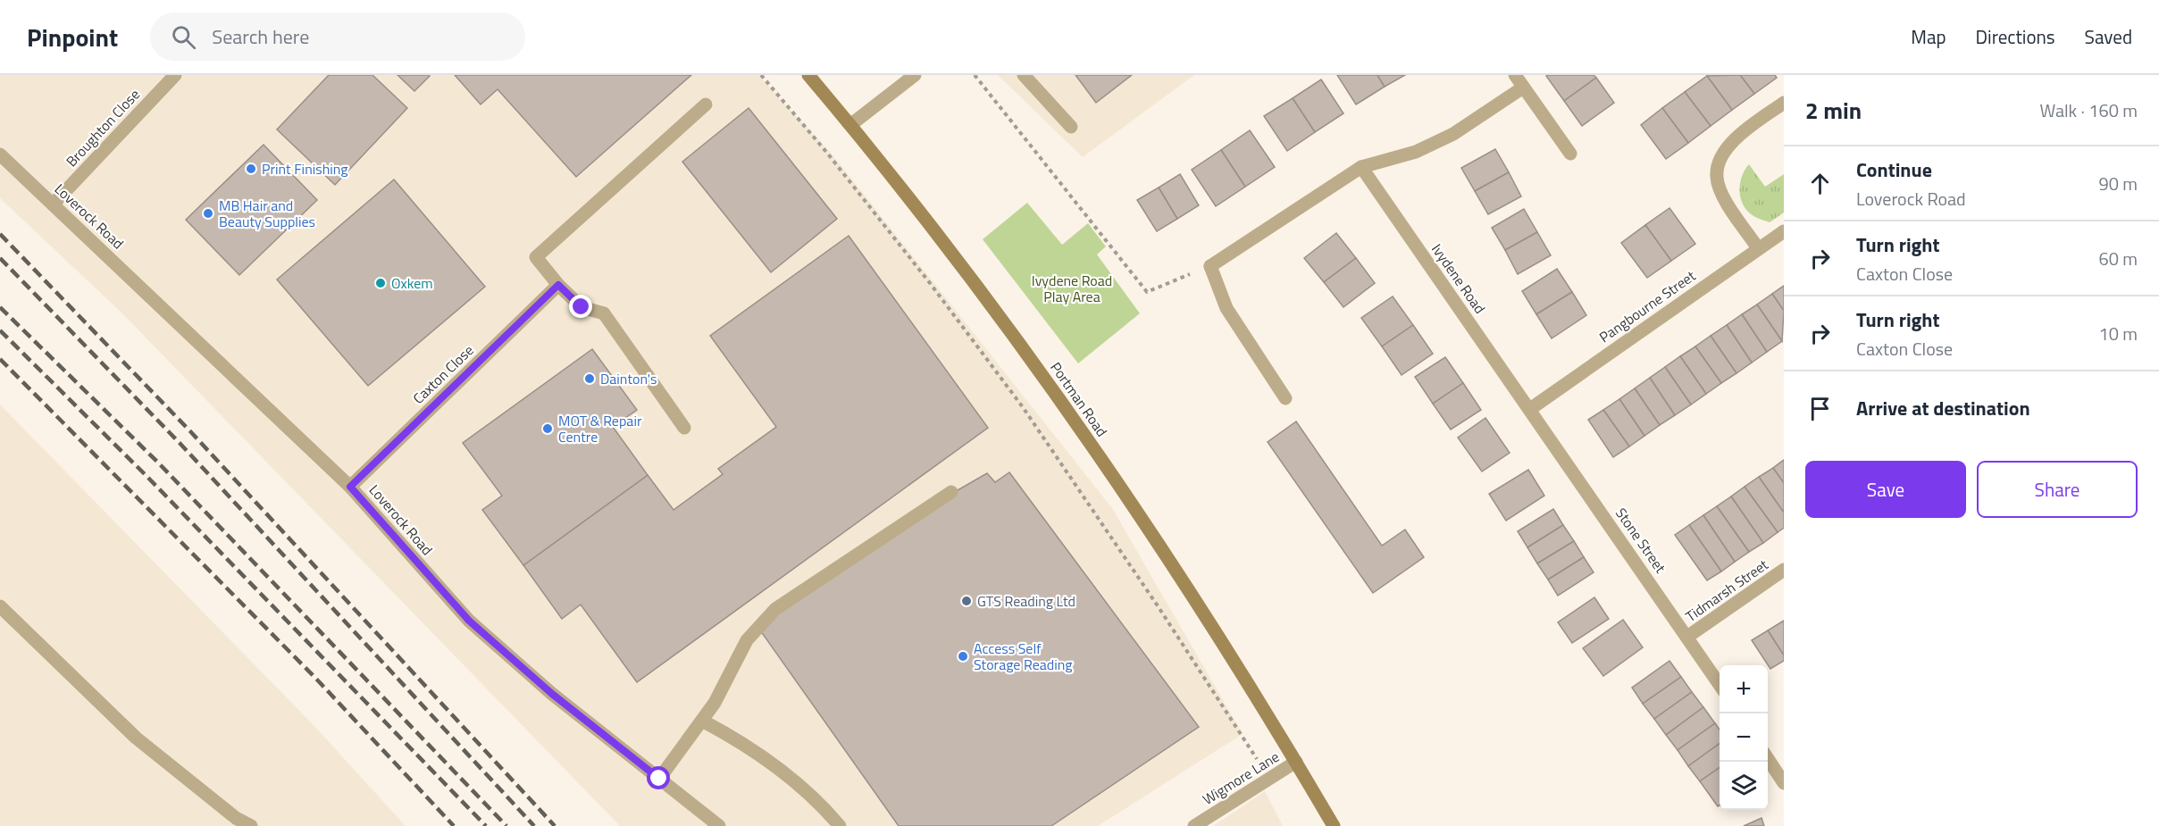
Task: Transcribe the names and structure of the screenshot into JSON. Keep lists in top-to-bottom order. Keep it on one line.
{"streets":{"street":["Broughton Close","Loverock Road","Ivydene Road","Pangbourne Street","Caxton Close","Portman Road","Stone Street","Tidmarsh Street","Wigmore Lane"]},"crossings":[["Broughton Close","Loverock Road"],["Loverock Road","Caxton Close"],["Ivydene Road","Pangbourne Street"],["Ivydene Road","Stone Street"],["Pangbourne Street","Stone Street"],["Portman Road","Wigmore Lane"],["Stone Street","Tidmarsh Street"]],"parks":["Ivydene Road Play Area"],"places":["Print Finishing","MB Hair and Beauty Supplies","Oxkem","Dainton's","MOT & Repair Centre","GTS Reading Ltd","Access Self Storage Reading"],"page":{"header":"Pinpoint","search":"Search here","nav":["Map","Directions","Saved"],"heading":["2 min","Walk · 160 m"],"list":[["Continue","Loverock Road","90 m"],["Turn right","Caxton Close","60 m"],["Turn right","Caxton Close","10 m"],"Arrive at destination"],"buttons":["Save","Share"],"map_buttons":["+","−"]}}
